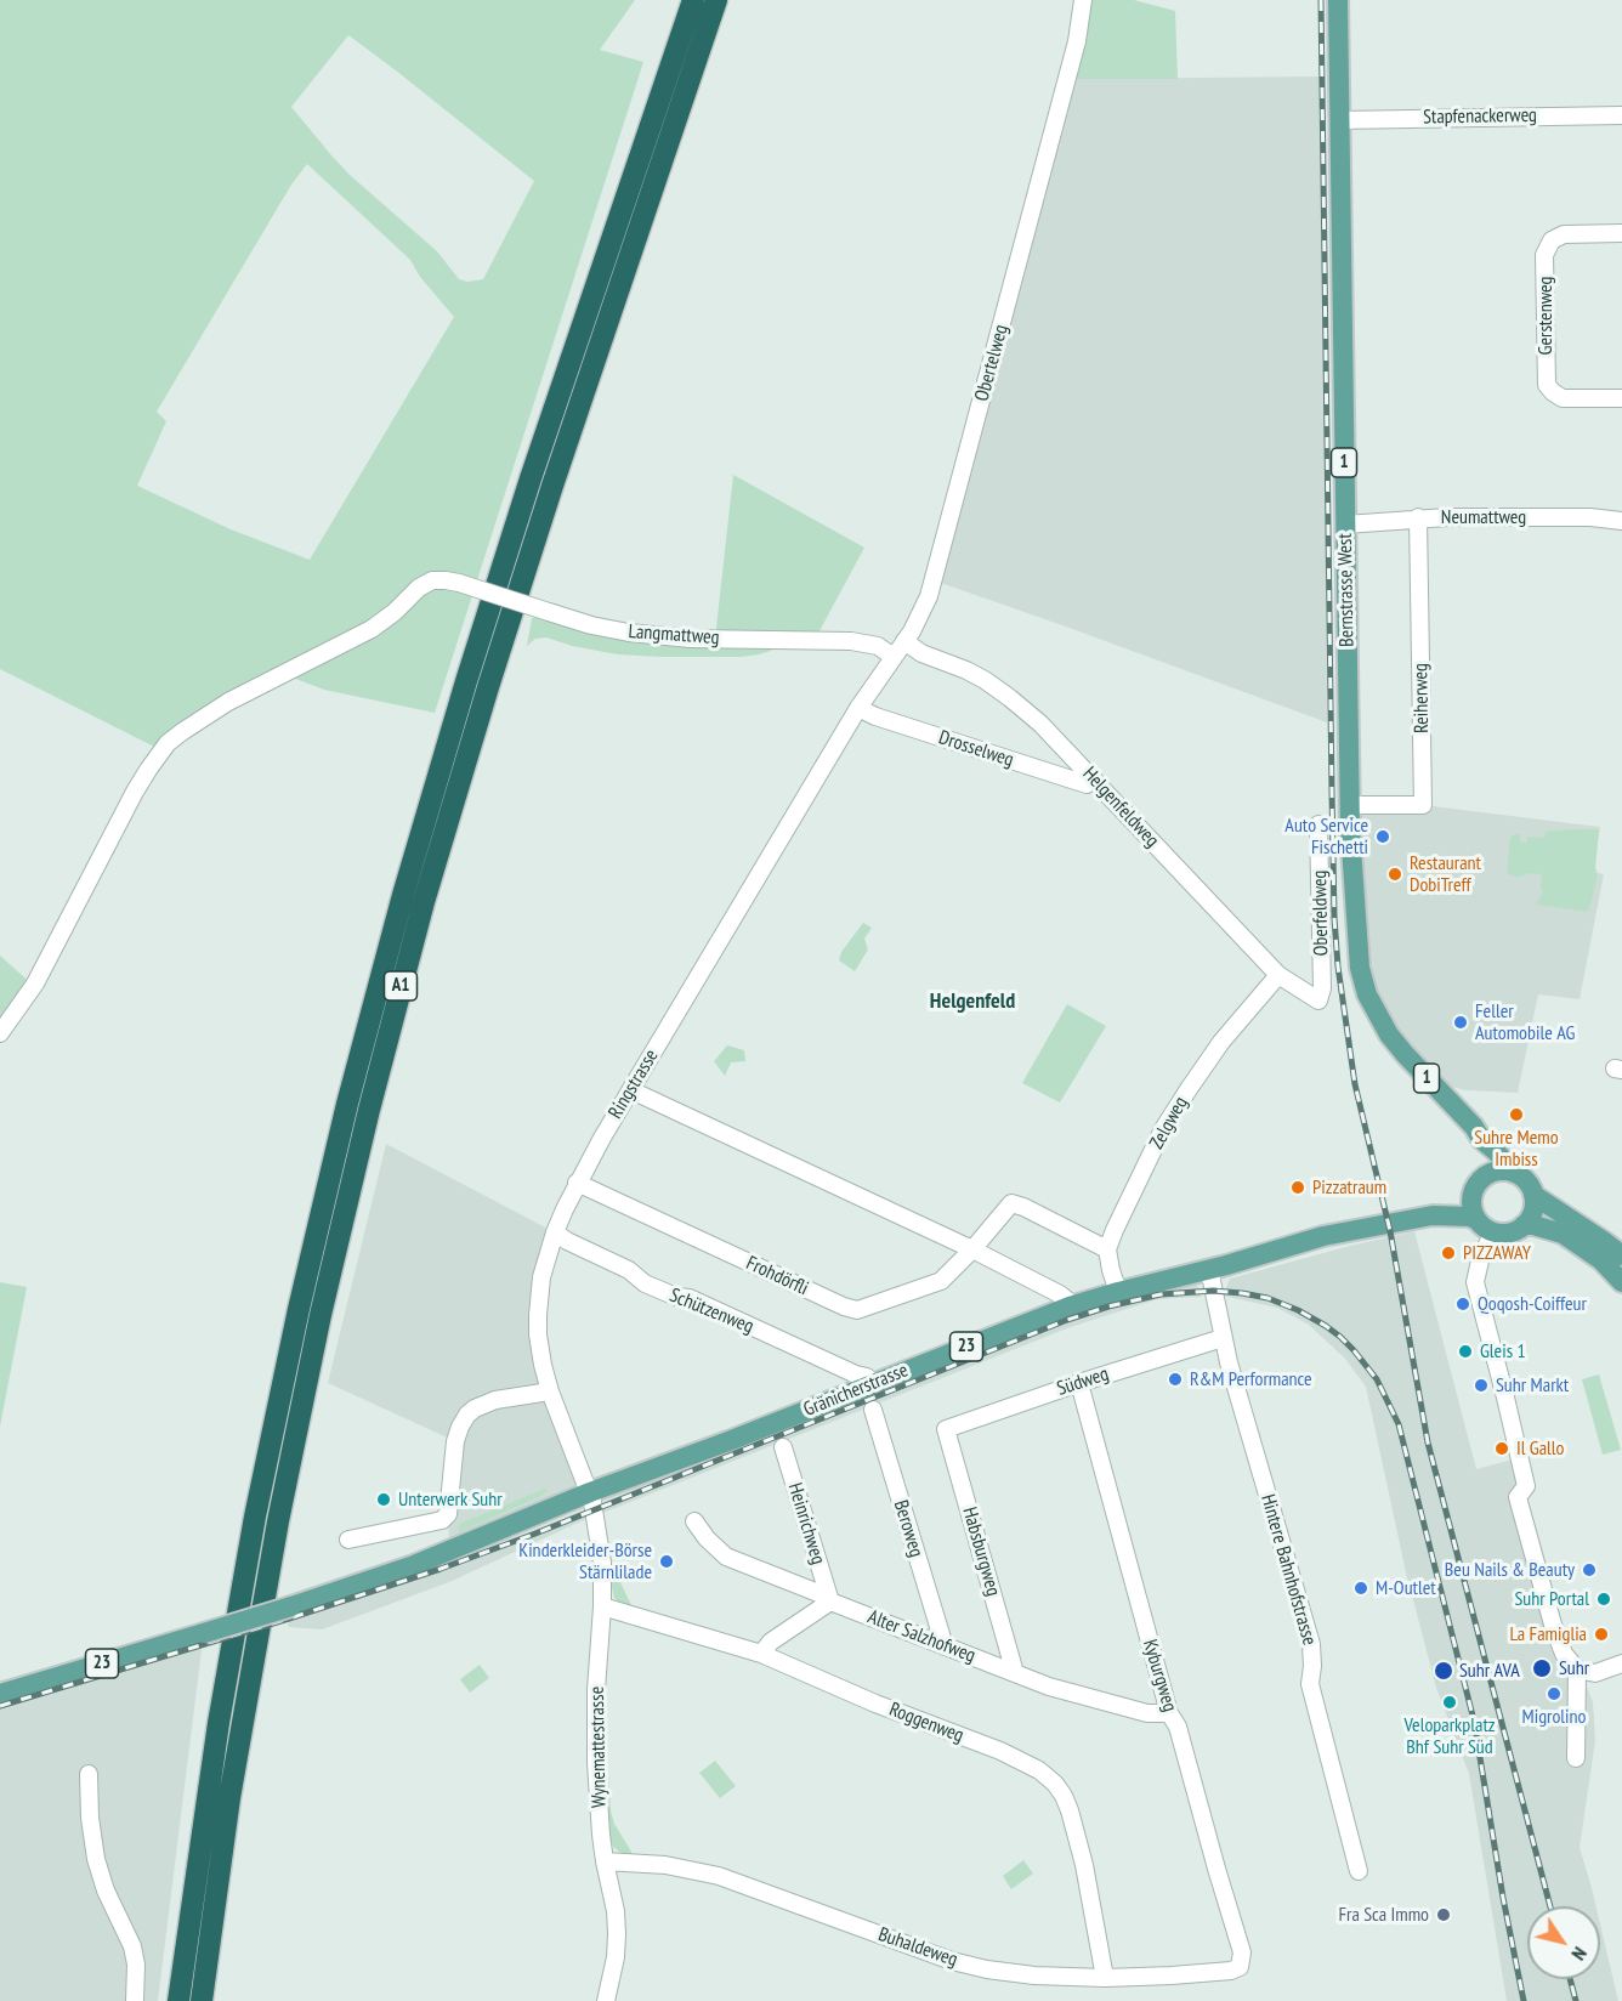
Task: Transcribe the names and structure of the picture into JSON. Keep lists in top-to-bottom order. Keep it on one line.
{"streets":{"highway":["A1"],"main road":["1","Bernstrasse West","23","Gränicherstrasse"],"street":["Stapfenackerweg","Gerstenweg","Obertelweg","Neumattweg","Langmattweg","Reiherweg","Drosselweg","Helgenfeldweg","Oberfeldweg","Ringstrasse","Zelgweg","Frohdörfli","Schützenweg","Südweg","Heinrichweg","Beroweg","Habsburgweg","Hintere Bahnhofstrasse","Alter Salzhofweg","Kyburgweg","Roggenweg","Wynemattestrasse","Buhaldeweg"]},"crossings":[["Stapfenackerweg","Bernstrasse West"],["Obertelweg","Langmattweg"],["Obertelweg","Drosselweg"],["Obertelweg","Helgenfeldweg"],["Obertelweg","Ringstrasse"],["1","Bernstrasse West"],["1","Gränicherstrasse"],["Neumattweg","Bernstrasse West"],["Neumattweg","Reiherweg"],["Bernstrasse West","Reiherweg"],["Bernstrasse West","Gränicherstrasse"],["Drosselweg","Helgenfeldweg"],["Drosselweg","Ringstrasse"],["Helgenfeldweg","Oberfeldweg"],["Helgenfeldweg","Zelgweg"],["Ringstrasse","Frohdörfli"],["Ringstrasse","Schützenweg"],["Ringstrasse","Gränicherstrasse"],["Ringstrasse","Wynemattestrasse"],["Zelgweg","Frohdörfli"],["Schützenweg","Gränicherstrasse"],["Südweg","Habsburgweg"],["Südweg","Hintere Bahnhofstrasse"],["Südweg","Kyburgweg"],["Gränicherstrasse","Hintere Bahnhofstrasse"],["Gränicherstrasse","Wynemattestrasse"],["Heinrichweg","Alter Salzhofweg"],["Beroweg","Alter Salzhofweg"],["Habsburgweg","Alter Salzhofweg"],["Alter Salzhofweg","Kyburgweg"],["Kyburgweg","Buhaldeweg"],["Roggenweg","Wynemattestrasse"],["Roggenweg","Buhaldeweg"],["Wynemattestrasse","Buhaldeweg"]],"districts":["Helgenfeld"],"places":["Auto Service Fischetti","Restaurant DobiTreff","Feller Automobile AG","Suhre Memo Imbiss","Pizzatraum","PIZZAWAY","Qoqosh-Coiffeur","Gleis 1","R&M Performance","Suhr Markt","Il Gallo","Unterwerk Suhr","Kinderkleider-Börse Stärnlilade","Beu Nails & Beauty","M-Outlet","Suhr Portal","La Famiglia","Suhr","Suhr AVA","Migrolino","Veloparkplatz Bhf Suhr Süd","Fra Sca Immo"],"north":"bottom right"}
